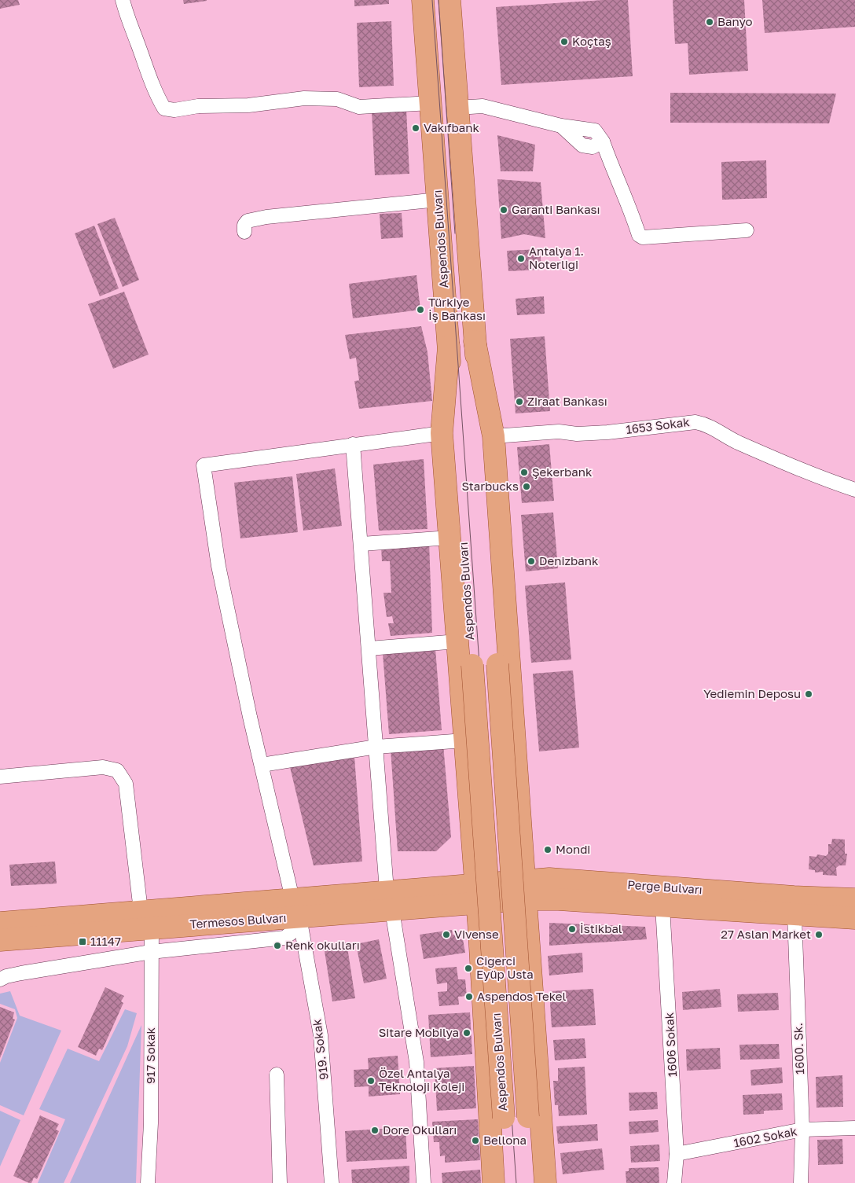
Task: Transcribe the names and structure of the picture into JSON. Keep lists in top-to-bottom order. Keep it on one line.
{"streets":{"main road":["Aspendos Bulvarı","Perge Bulvarı","Termesos Bulvarı"],"street":["1653 Sokak","1606 Sokak","1600. Sk.","919. Sokak","917 Sokak","1602 Sokak"]},"crossings":[["Perge Bulvarı","Termesos Bulvarı"],["Perge Bulvarı","1606 Sokak"],["Perge Bulvarı","1600. Sk."],["Termesos Bulvarı","919. Sokak"],["Termesos Bulvarı","917 Sokak"],["1606 Sokak","1602 Sokak"],["1600. Sk.","1602 Sokak"]],"places":{"other":["Banyo","Koçtaş","Vakıfbank","Garanti Bankası","Antalya 1. Noterliği","Türkiye İş Bankası","Ziraat Bankası","Şekerbank","Starbucks","Denizbank","Yediemin Deposu","Mondi","İstikbal","Vivense","27 Aslan Market","Renk okulları","Ciğerci Eyüp Usta","Aspendos Tekel","Sitare Mobilya","Özel Antalya Teknoloji Koleji","Dore Okulları","Bellona"],"transit":["11147"]}}
